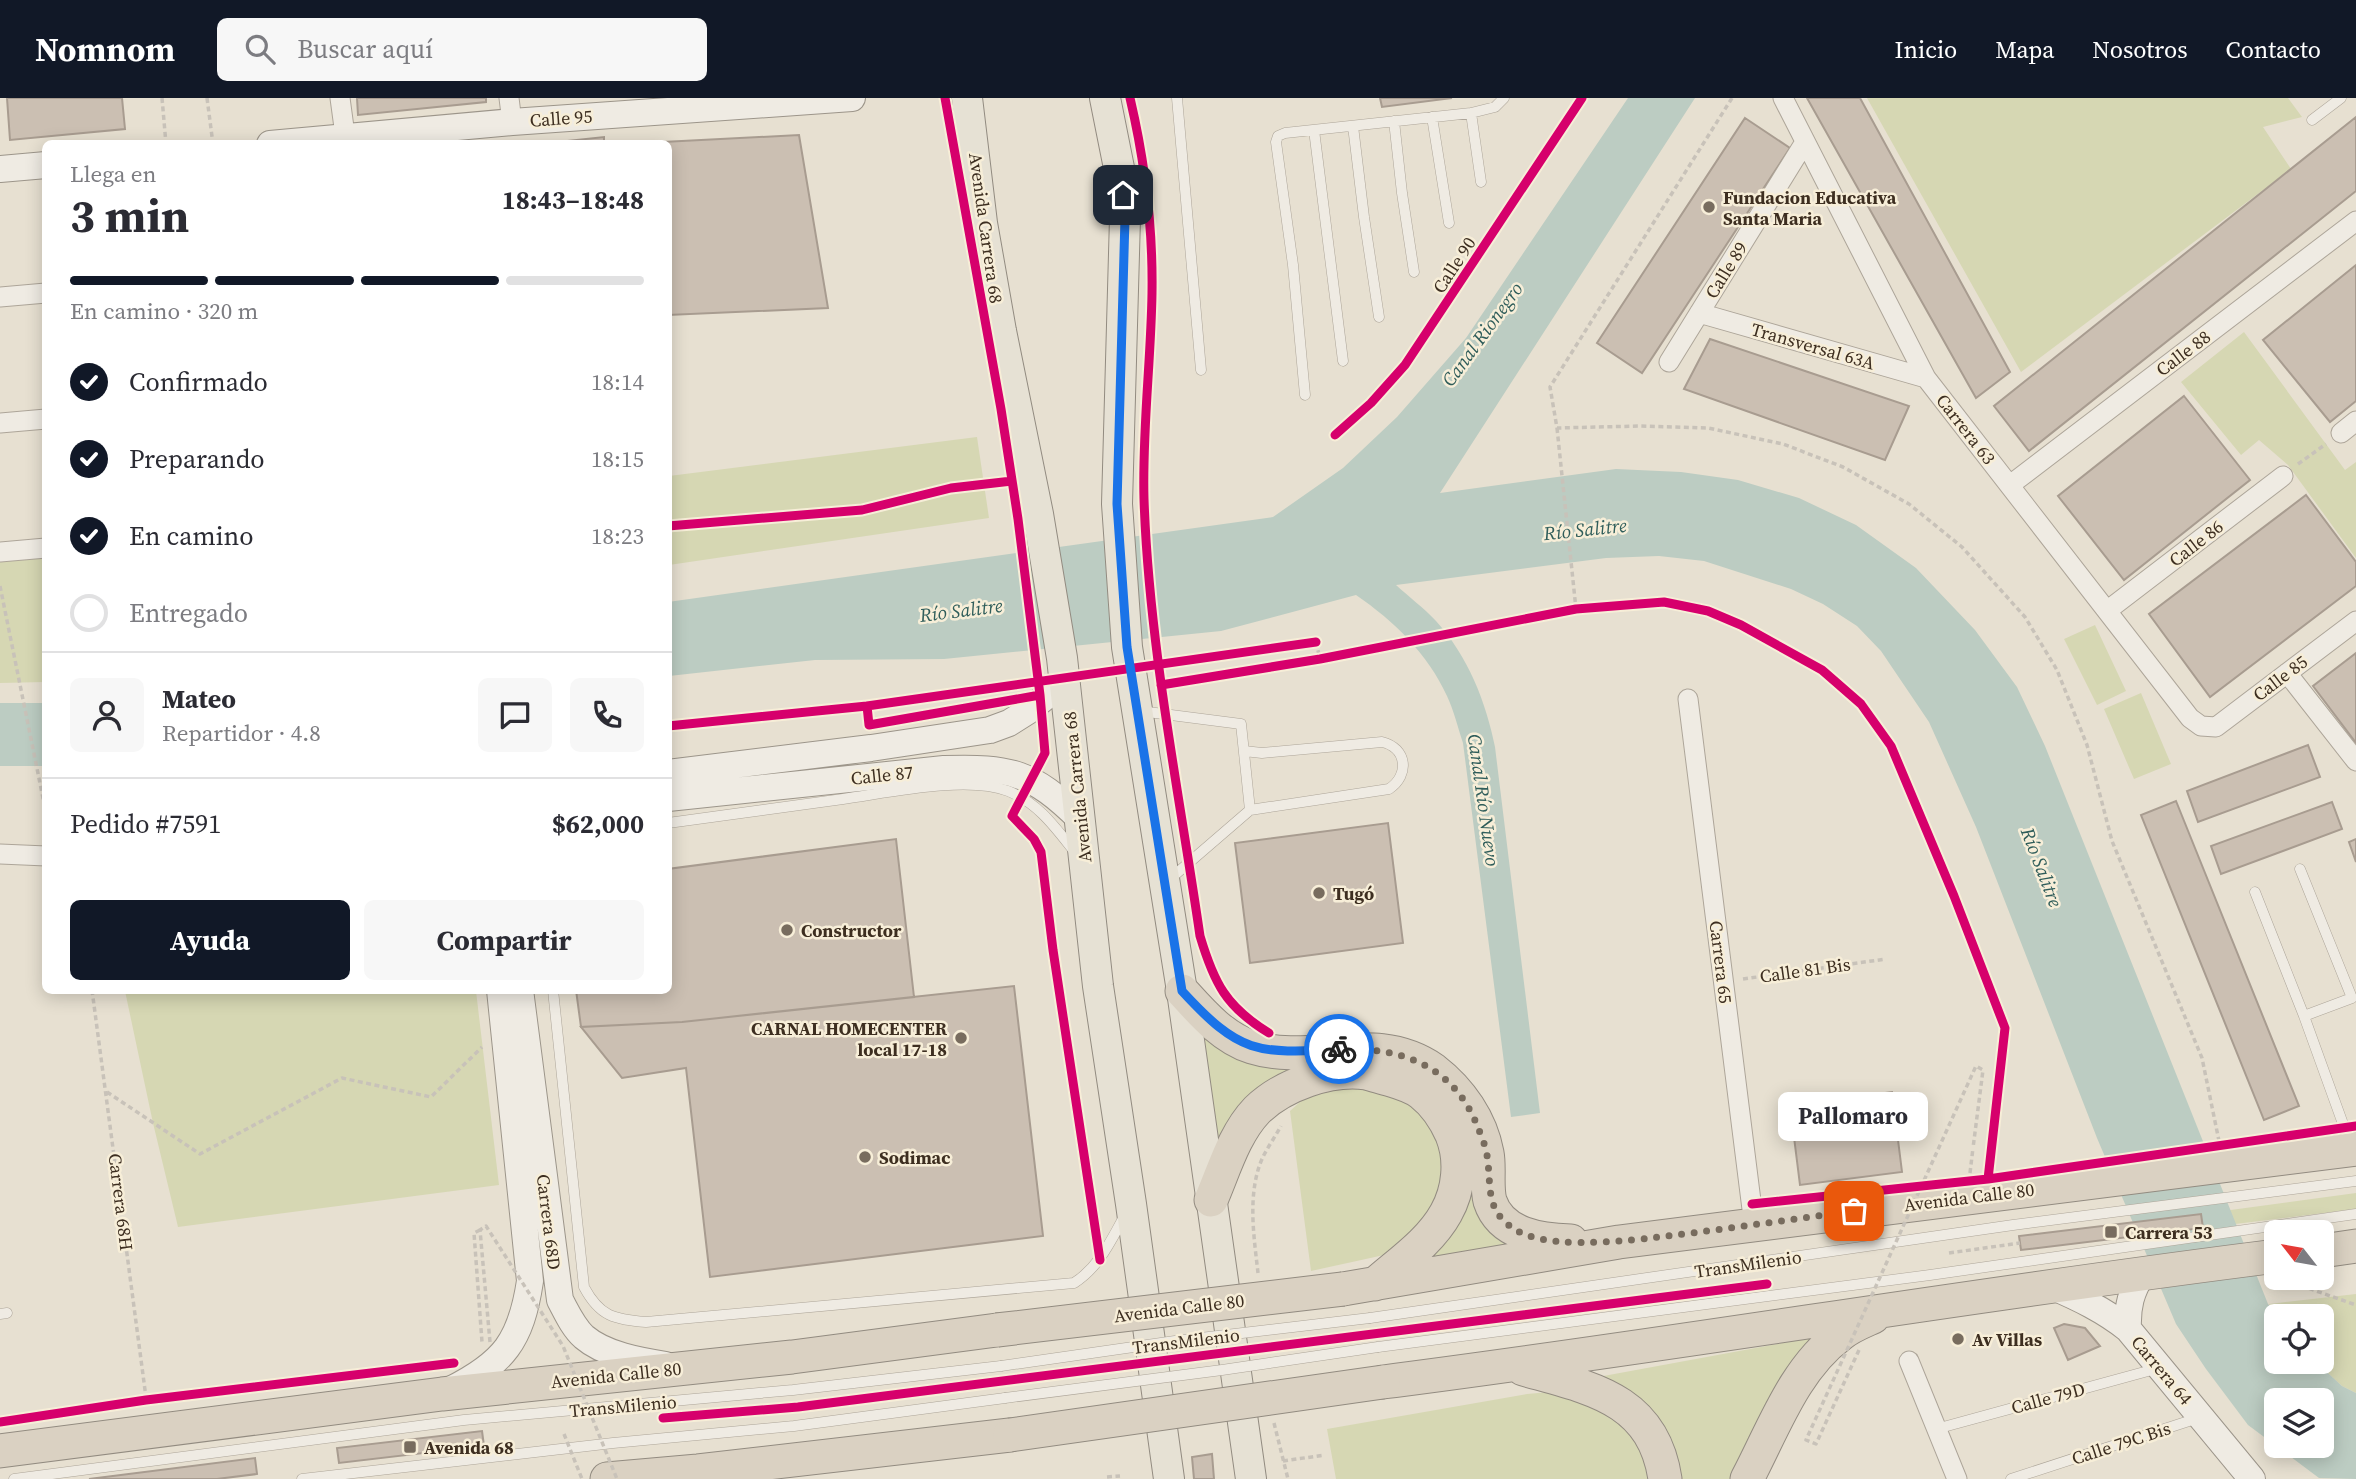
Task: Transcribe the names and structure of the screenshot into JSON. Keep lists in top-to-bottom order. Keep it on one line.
{"streets":{"highway":["Avenida Calle 80"],"main road":["Avenida Carrera 68"],"street":["Calle 95","Calle 89","Transversal 63A","Calle 88","Carrera 63","Calle 86","Calle 85","Calle 87","Carrera 65","Carrera 68D","Carrera 64"],"lane":["TransMilenio","Calle 79D","Calle 79C Bis"],"path":["Calle 81 Bis","Carrera 68H"],"cycle path":["Calle 90"]},"crossings":[["Avenida Carrera 68","Calle 87"],["Calle 89","Transversal 63A"],["Calle 89","Carrera 63"],["Transversal 63A","Carrera 63"],["Calle 88","Carrera 63"],["Carrera 63","Calle 86"],["Carrera 63","Calle 85"],["Carrera 65","Calle 81 Bis"],["Carrera 65","Avenida Calle 80"],["Avenida Calle 80","Carrera 68D"],["Avenida Calle 80","TransMilenio"],["Carrera 64","Calle 79D"]],"water":["Canal Rionegro","Río Salitre","Canal Río Nuevo"],"places":{"other":["Fundacion Educativa Santa Maria","Tugó","Constructor","CARNAL HOMECENTER local 17-18","Sodimac","Pallomaro","Av Villas"],"transit":["Carrera 53","Avenida 68"]},"north":"top left","page":{"header":"Nomnom","search":"Buscar aquí","nav":["Inicio","Mapa","Nosotros","Contacto"],"heading":["3 min","Llega en","18:43–18:48"],"panel":["Mateo","Repartidor · 4.8","Pedido #7591","$62,000"],"bar":"En camino · 320 m","list":[["Confirmado","18:14"],["Preparando","18:15"],["En camino","18:23"],"Entregado"],"buttons":["Ayuda","Compartir"],"bubble":"Pallomaro"}}
